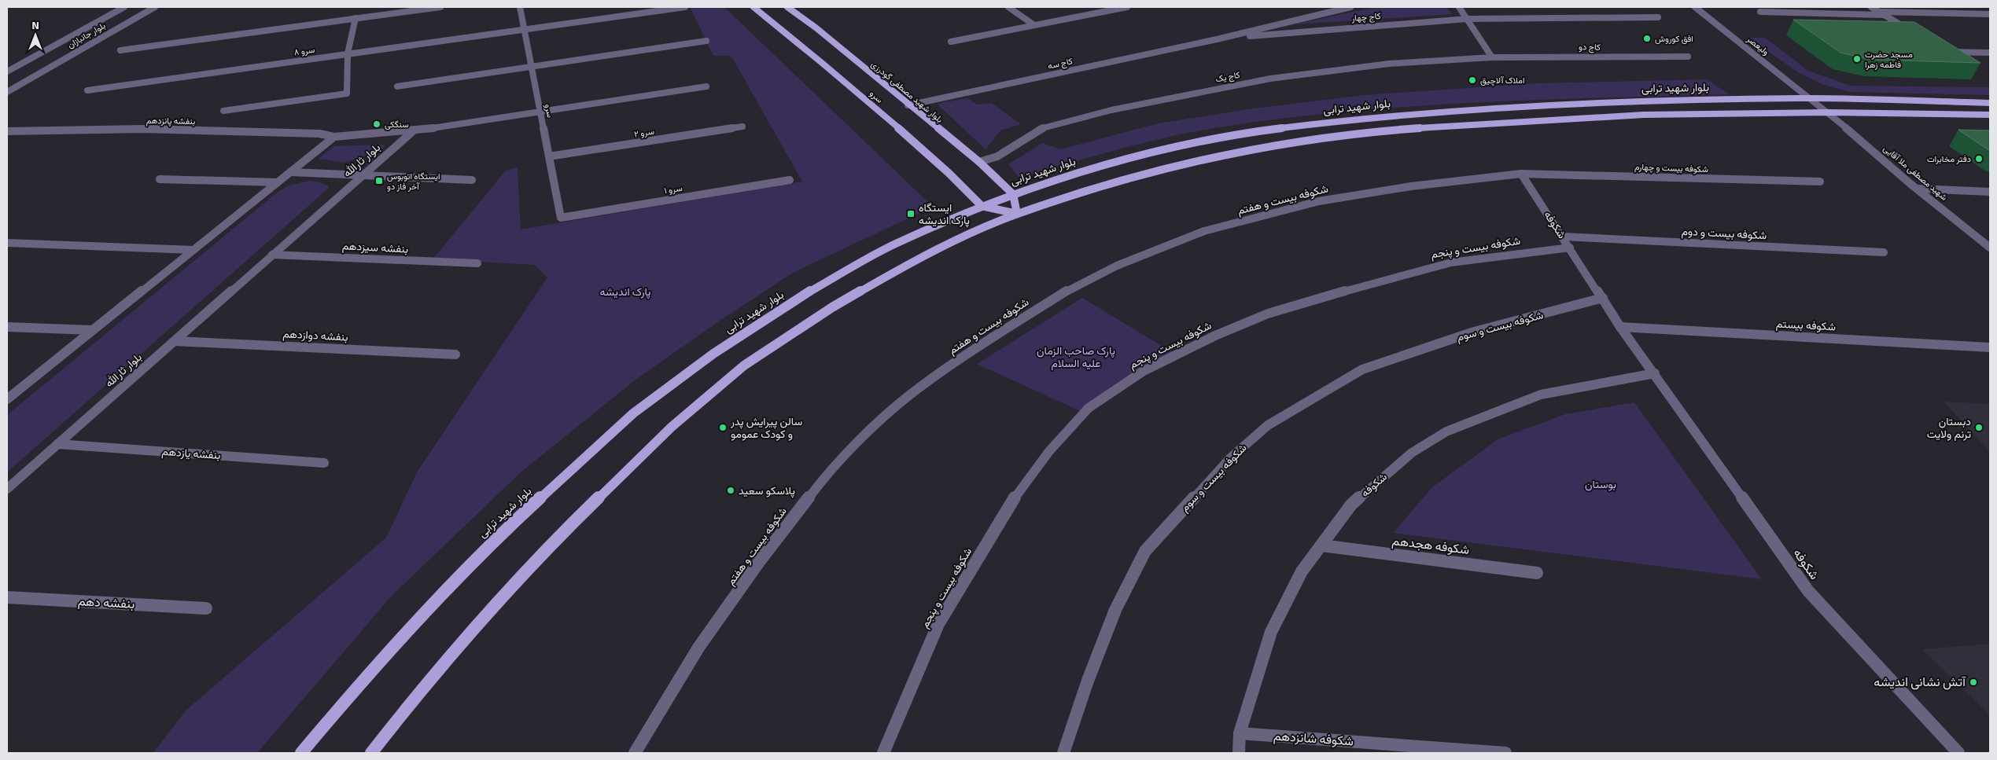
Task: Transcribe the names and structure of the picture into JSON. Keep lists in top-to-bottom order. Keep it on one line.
{"streets":{"main road":["بلوار شهید ترابی","بلوار شهید مصطفی گودرزی","سرو"],"street":["کاج چهار","بلوار جانبازان","ولیعصر","کاج دو","سرو ۸","کاج سه","کاج یک","بنفشه پانزدهم","سرو ۲","بلوار ثارالله","شکوفه بیست و چهارم","شهید مصطفی ملا آقایی","سرو ۱","شکوفه بیست و هفتم","شکوفه","شکوفه بیست و دوم","بنفشه سیزدهم","شکوفه بیست و پنجم","شکوفه بیستم","شکوفه بیست و سوم","بنفشه دوازدهم","بنفشه یازدهم","شکوفه هجدهم","بنفشه دهم","شکوفه شانزدهم"]},"crossings":[["کاج چهار","کاج سه"],["ولیعصر","بلوار شهید ترابی"],["ولیعصر","شهید مصطفی ملا آقایی"],["کاج دو","کاج یک"],["سرو ۸","سرو"],["کاج سه","بلوار شهید مصطفی گودرزی"],["کاج یک","بلوار شهید مصطفی گودرزی"],["بلوار شهید ترابی","بلوار شهید مصطفی گودرزی"],["بلوار شهید ترابی","سرو"],["سرو","سرو ۲"],["سرو","سرو ۱"],["بنفشه پانزدهم","بلوار ثارالله"],["بلوار ثارالله","بنفشه سیزدهم"],["بلوار ثارالله","بنفشه دوازدهم"],["بلوار ثارالله","بنفشه یازدهم"],["شکوفه بیست و چهارم","شکوفه بیست و هفتم"],["شکوفه بیست و چهارم","شکوفه"],["شکوفه بیست و هفتم","شکوفه"],["شکوفه","شکوفه بیست و دوم"],["شکوفه","شکوفه بیست و پنجم"],["شکوفه","شکوفه بیستم"],["شکوفه","شکوفه بیست و سوم"],["شکوفه","شکوفه هجدهم"],["شکوفه","شکوفه شانزدهم"]],"parks":["پارک اندیشه","پارک صاحب الزمان علیه السلام","بوستان"],"places":{"other":["افق کوروش","مسجد حضرت فاطمه زهرا","املاک آلاچیق","سنگکی","دفتر مخابرات","سالن پیرایش پدر و کودک عمومو","دبستان ترنم ولایت","پلاسکو سعید","آتش نشانی اندیشه"],"transit":["ایستگاه اتوبوس آخر فاز دو","ایستگاه پارک اندیشه"]},"north":"top"}
